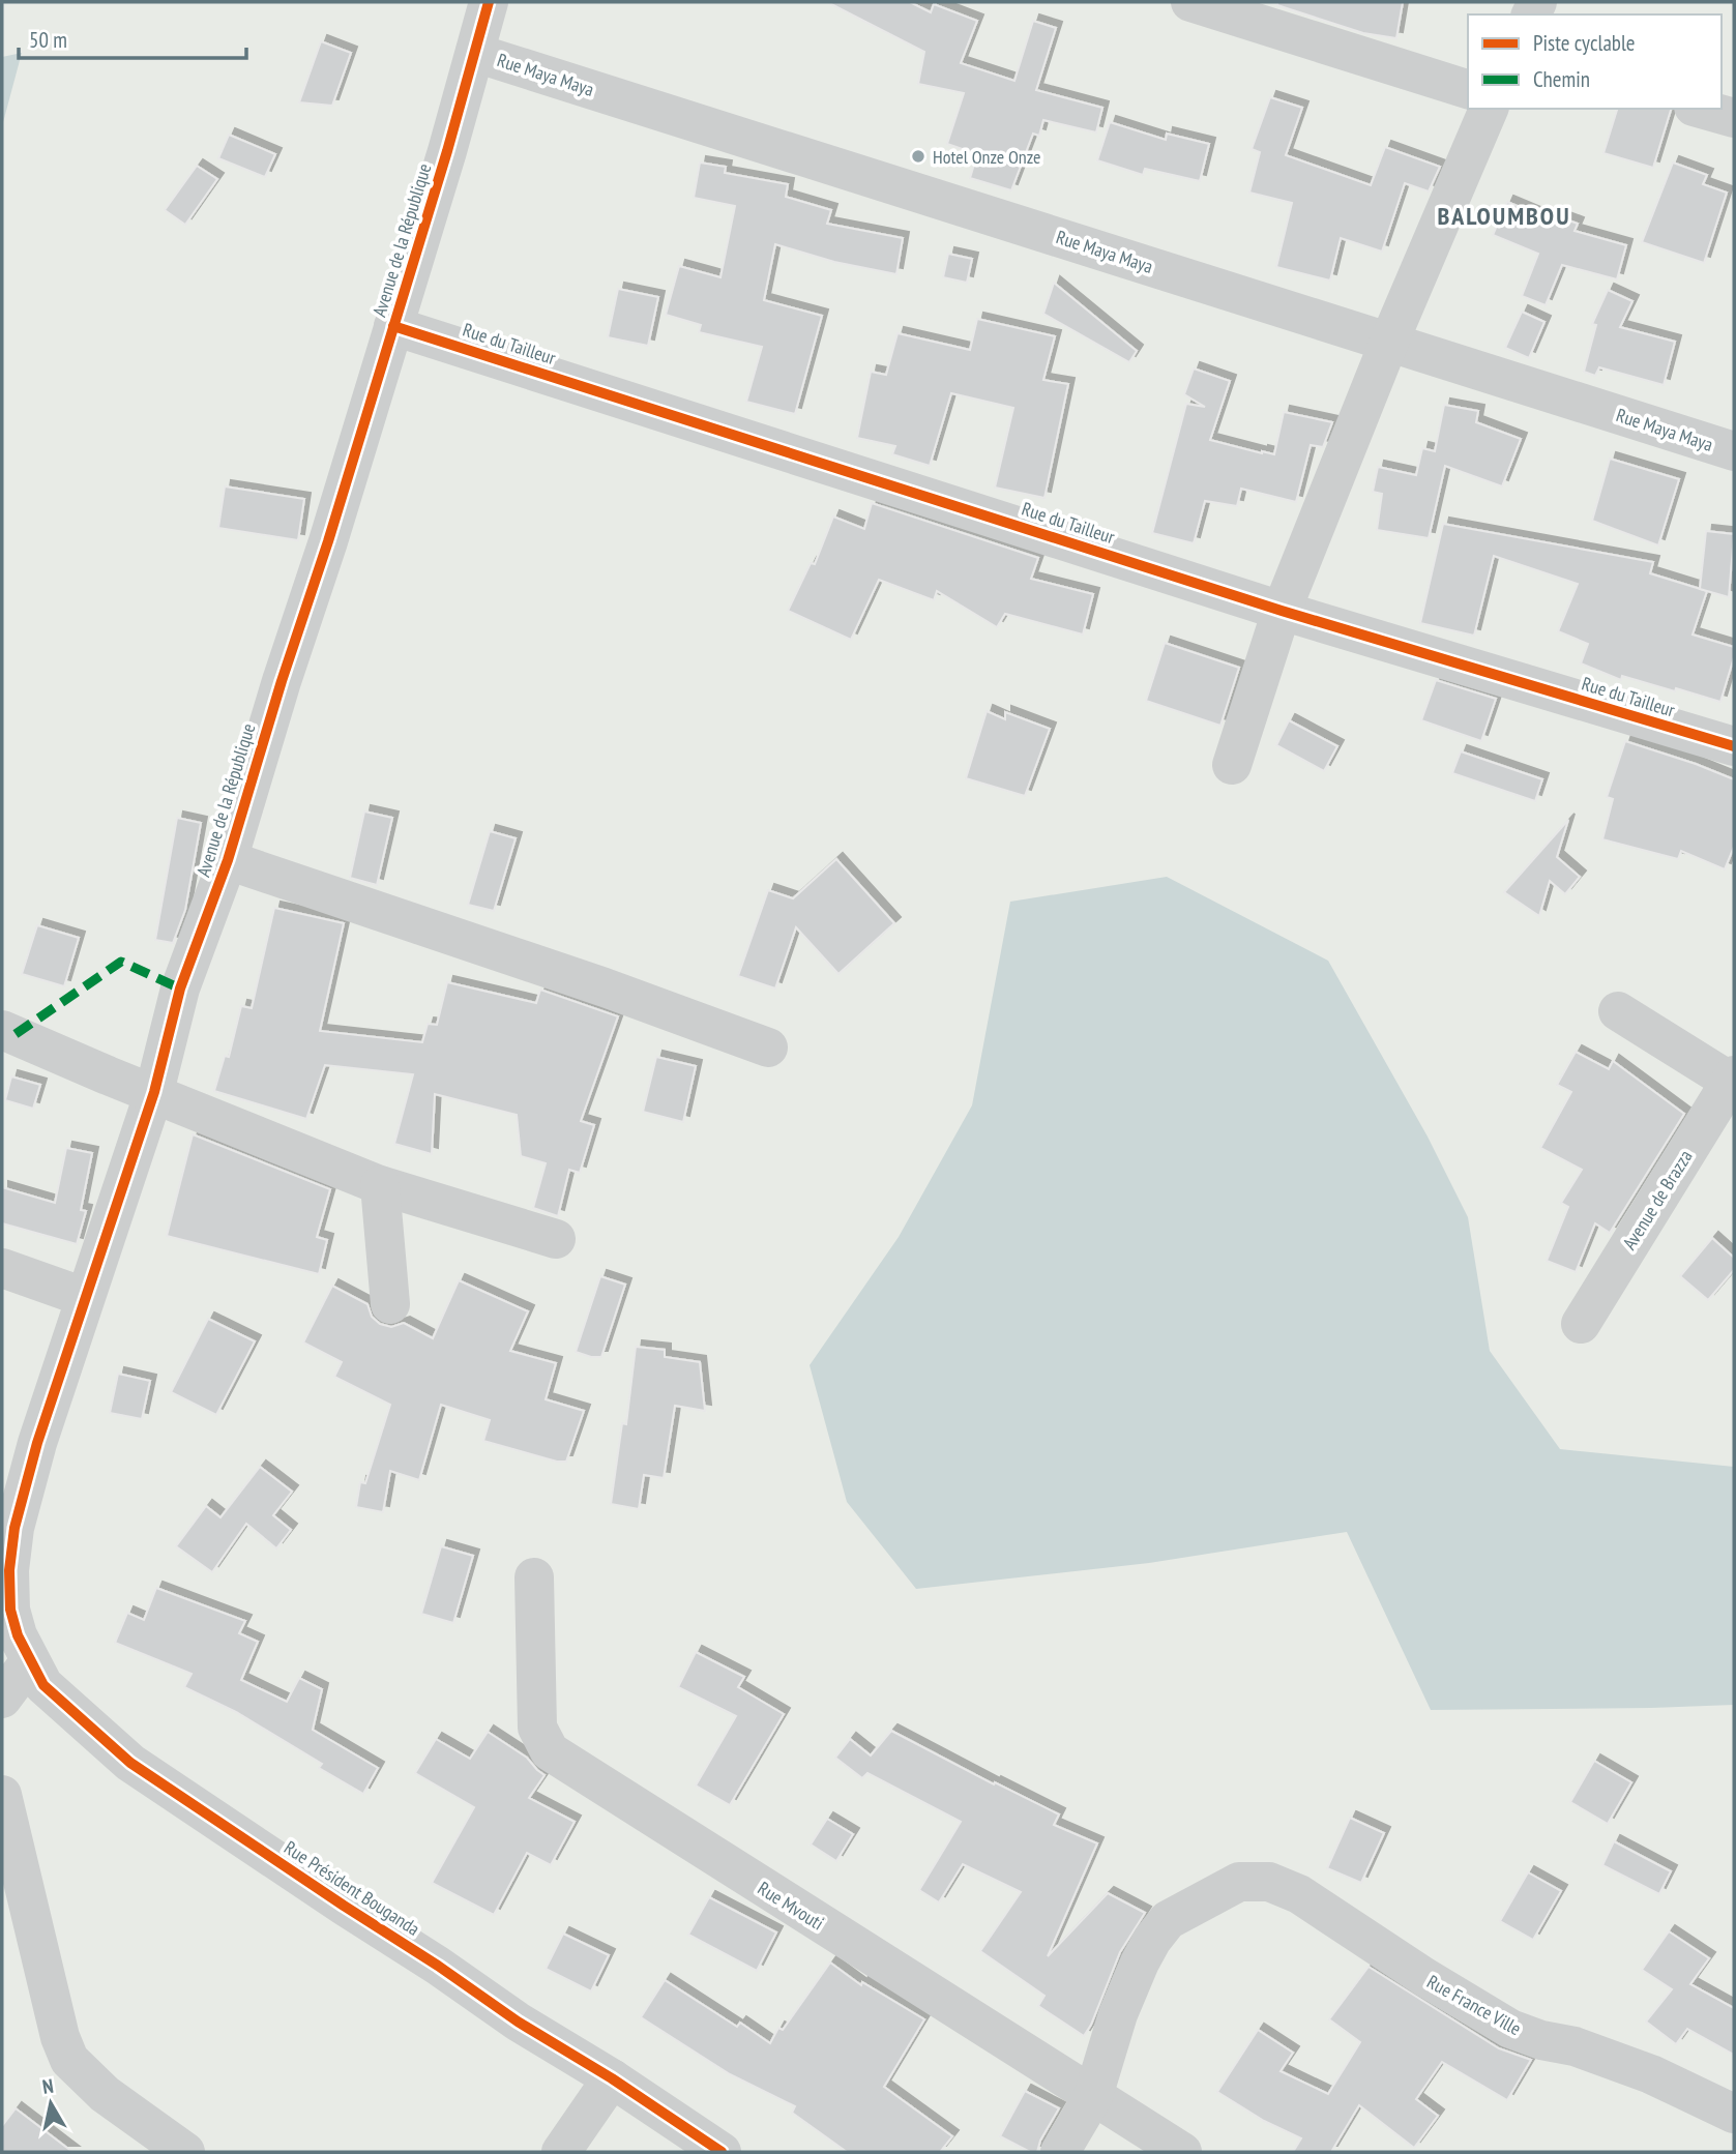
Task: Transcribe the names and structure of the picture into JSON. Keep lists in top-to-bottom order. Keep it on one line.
{"streets":{"street":["Rue Maya Maya","Avenue de la République","Rue du Tailleur","Avenue de Brazza","Rue Président Bouganda","Rue Mvouti","Rue France Ville"]},"crossings":[["Rue Maya Maya","Avenue de la République"],["Avenue de la République","Rue du Tailleur"],["Avenue de la République","Rue Président Bouganda"],["Rue Mvouti","Rue France Ville"]],"districts":["BALOUMBOU"],"places":["Hotel Onze Onze"],"legend":["Piste cyclable","Chemin"],"scale_bar":"50 m","north":"top"}
